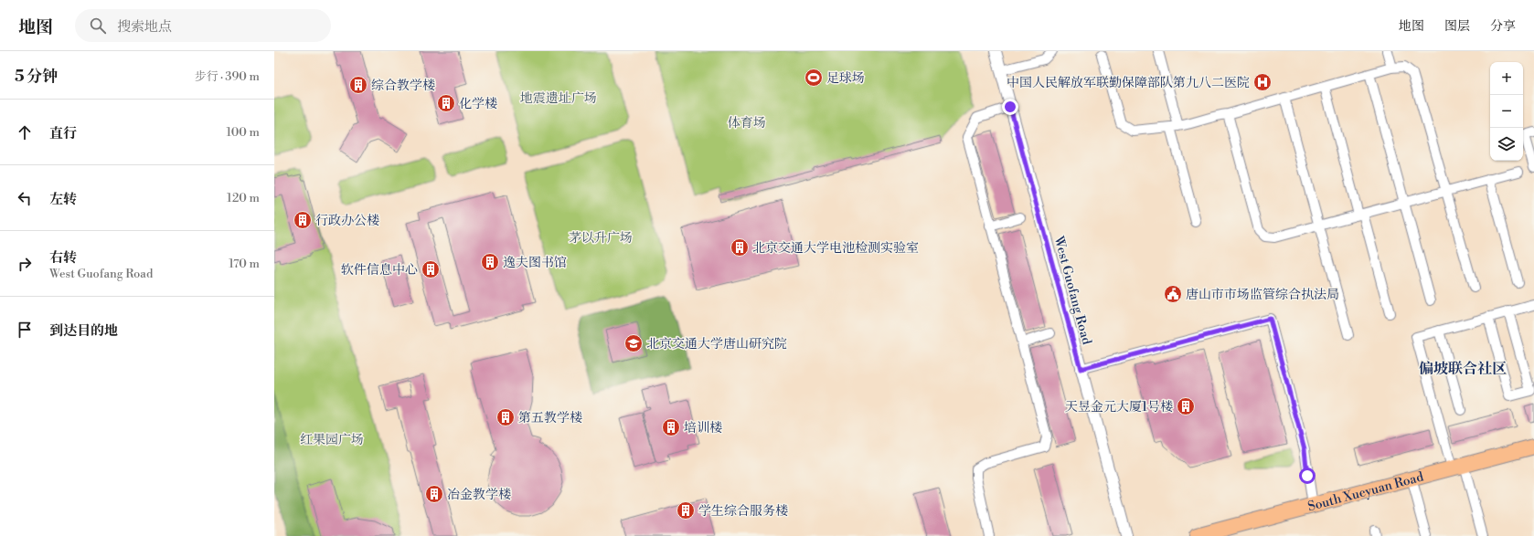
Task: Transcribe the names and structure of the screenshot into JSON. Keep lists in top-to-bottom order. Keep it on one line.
{"streets":{"main road":["South Xueyuan Road"],"street":["West Guofang Road"]},"districts":["偏坡联合社区"],"parks":["地震遗址广场","体育场","茅以升广场","红果园广场"],"places":{"sports":["足球场"],"hospital":["中国人民解放军联勤保障部队第九八二医院"],"building":["综合教学楼","化学楼","行政办公楼","北京交通大学电池检测实验室","逸夫图书馆","软件信息中心","天昱金元大厦1号楼","第五教学楼","培训楼","冶金教学楼","学生综合服务楼"],"public building":["唐山市市场监管综合执法局"],"school or university":["北京交通大学唐山研究院"]},"page":{"header":"地图","search":"搜索地点","nav":["地图","图层","分享"],"heading":["5 分钟","步行 · 390 m"],"map_buttons":["+","−"],"list":[["直行","100 m"],["左转","120 m"],["右转","West Guofang Road","170 m"],"到达目的地"]}}
